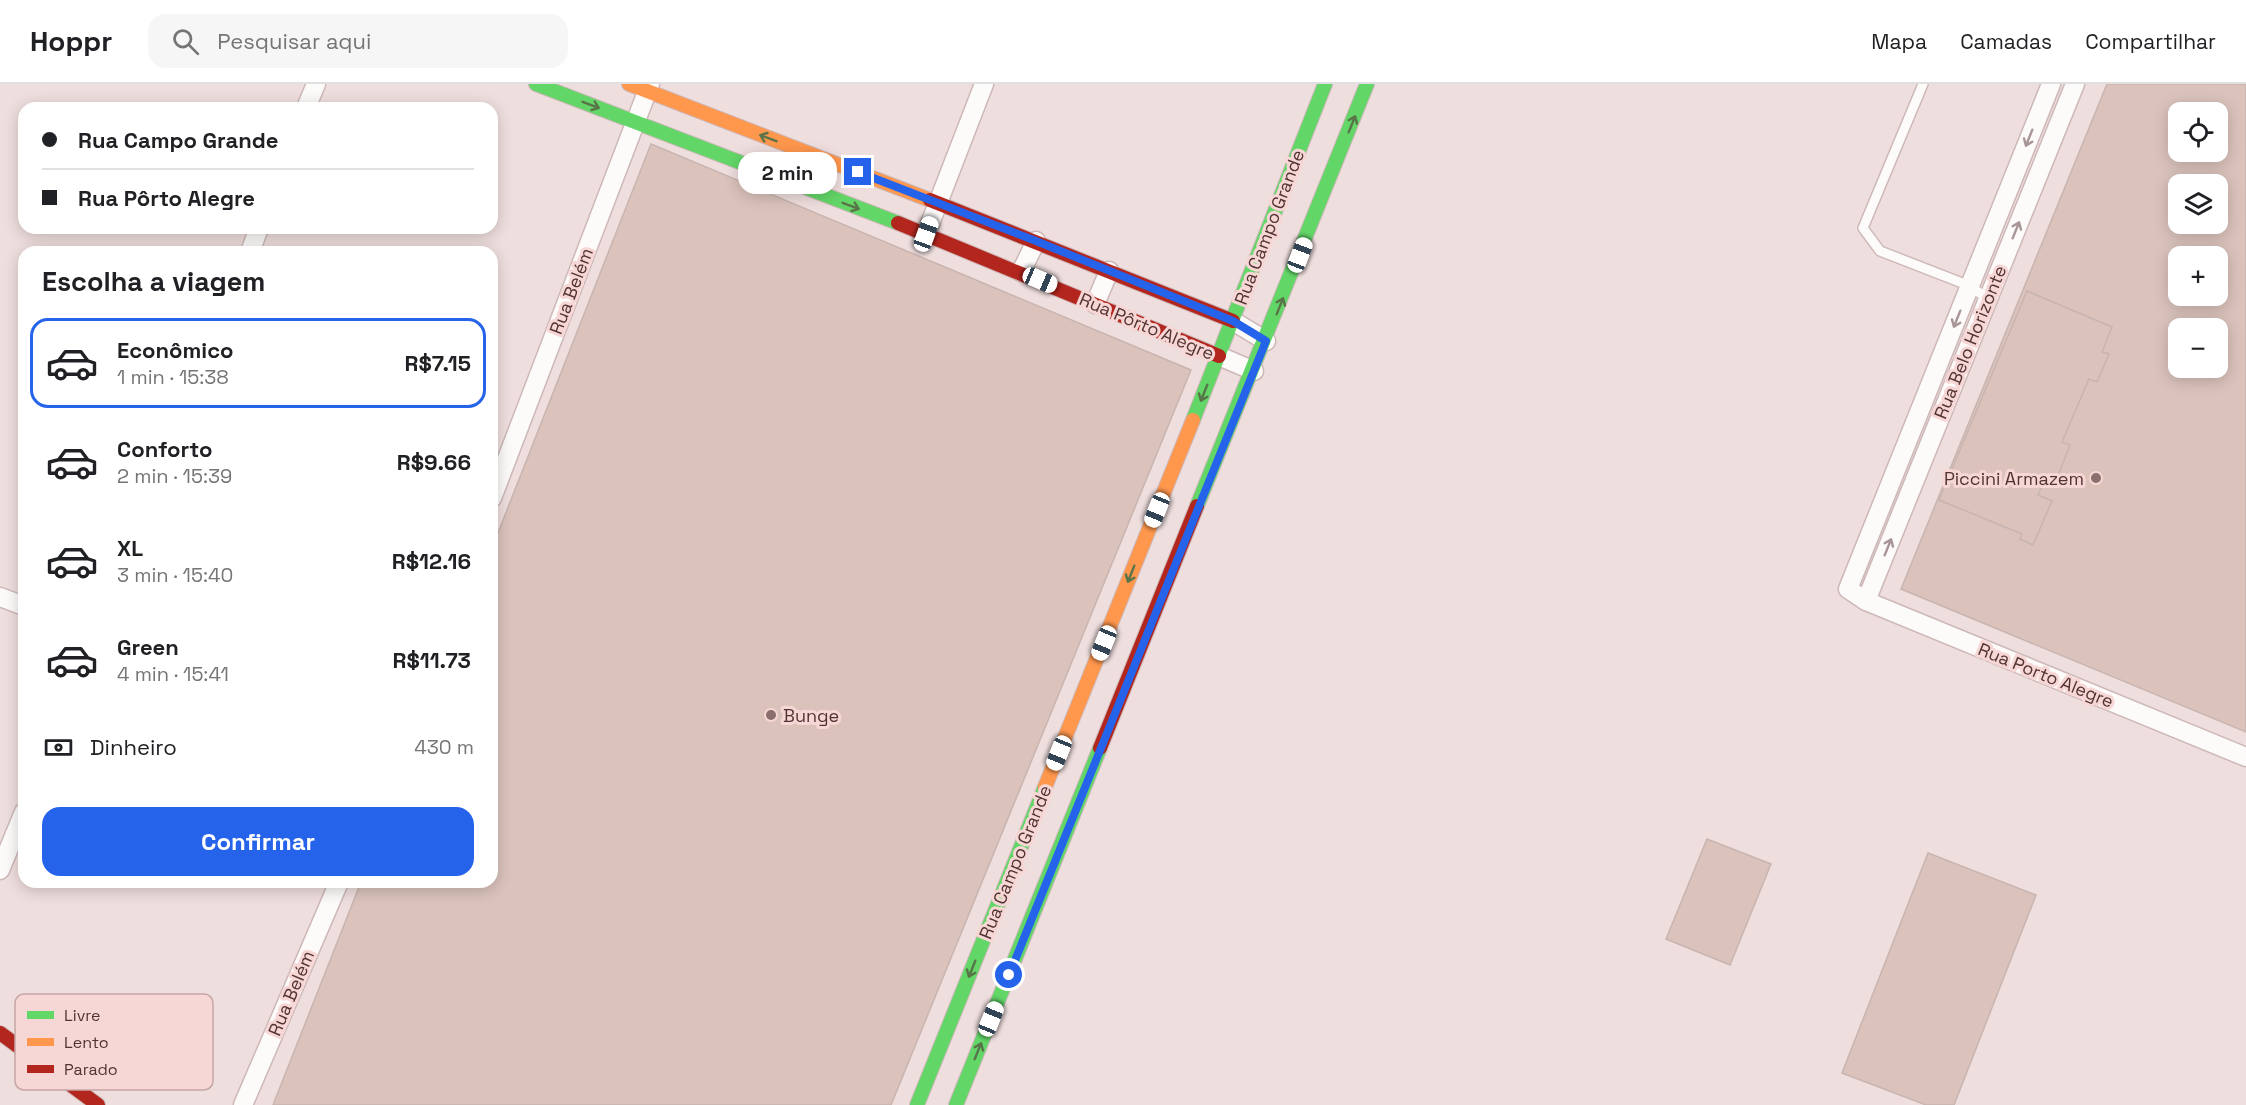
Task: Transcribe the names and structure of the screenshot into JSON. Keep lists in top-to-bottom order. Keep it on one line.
{"streets":{"street":["Rua Campo Grande","Rua Belém","Rua Pôrto Alegre","Rua Belo Horizonte","Rua Porto Alegre"]},"crossings":[["Rua Campo Grande","Rua Pôrto Alegre"],["Rua Belém","Rua Pôrto Alegre"],["Rua Belo Horizonte","Rua Porto Alegre"]],"places":["Piccini Armazem","Bunge"],"legend":["Livre","Lento","Parado"],"page":{"header":"Hoppr","search":"Pesquisar aqui","nav":["Mapa","Camadas","Compartilhar"],"map_buttons":["+","−"],"banner":["Rua Campo Grande","Rua Pôrto Alegre"],"bubble":"2 min","heading":"Escolha a viagem","list":[{"name":"Econômico","note":"1 min · 15:38","value":"R$7.15"},{"name":"Conforto","note":"2 min · 15:39","value":"R$9.66"},{"name":"XL","note":"3 min · 15:40","value":"R$12.16"},{"name":"Green","note":"4 min · 15:41","value":"R$11.73"}],"pay":["Dinheiro","430 m"],"buttons":"Confirmar"}}
